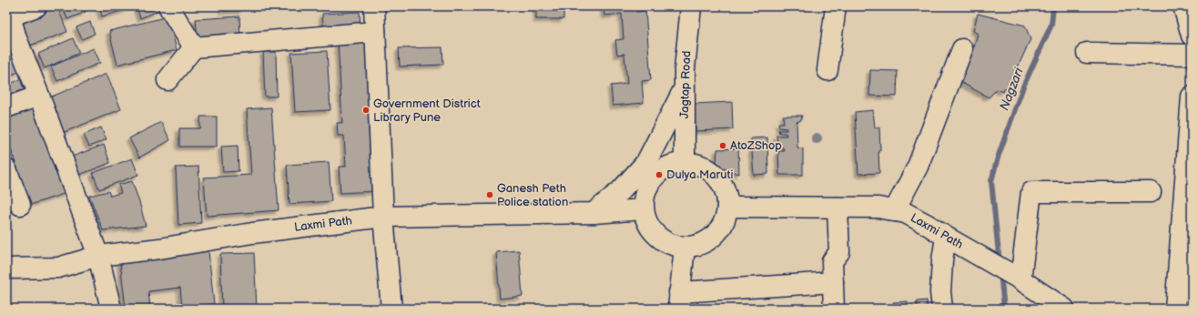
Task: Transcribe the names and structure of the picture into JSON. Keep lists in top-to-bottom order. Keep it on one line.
{"streets":{"street":["Jagtap Road","Laxmi Path"]},"crossings":[["Jagtap Road","Laxmi Path"]],"water":["Nagzari"],"places":["Government District Library Pune","AtoZShop","Dulya Maruti","Ganesh Peth Police station"]}
